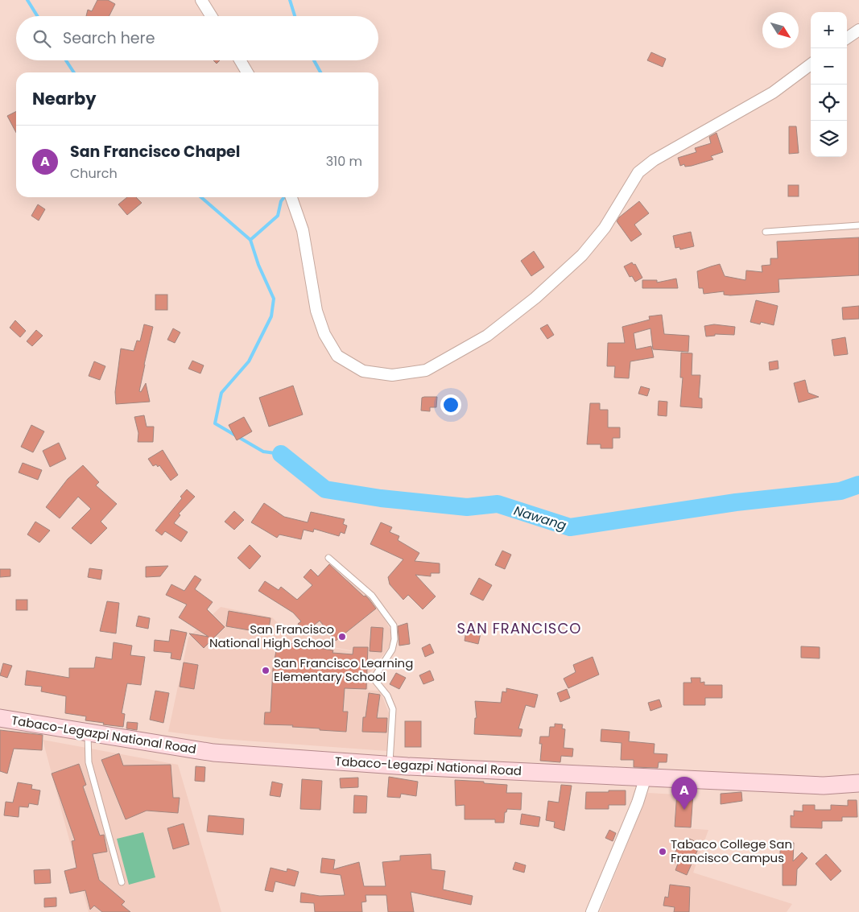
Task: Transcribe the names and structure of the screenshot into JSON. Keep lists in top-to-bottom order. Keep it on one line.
{"streets":{"main road":["Tabaco-Legazpi National Road"]},"districts":["SAN FRANCISCO"],"water":["Nawang"],"places":["San Francisco National High School","San Francisco Learning Elementary School","Tabaco College San Francisco Campus"],"north":"bottom right","page":{"map_buttons":["+","−"],"search":"Search here","heading":"Nearby","list":[{"mark":"A","name":"San Francisco Chapel","note":"Church","value":"310 m"}],"pins":"A"}}
